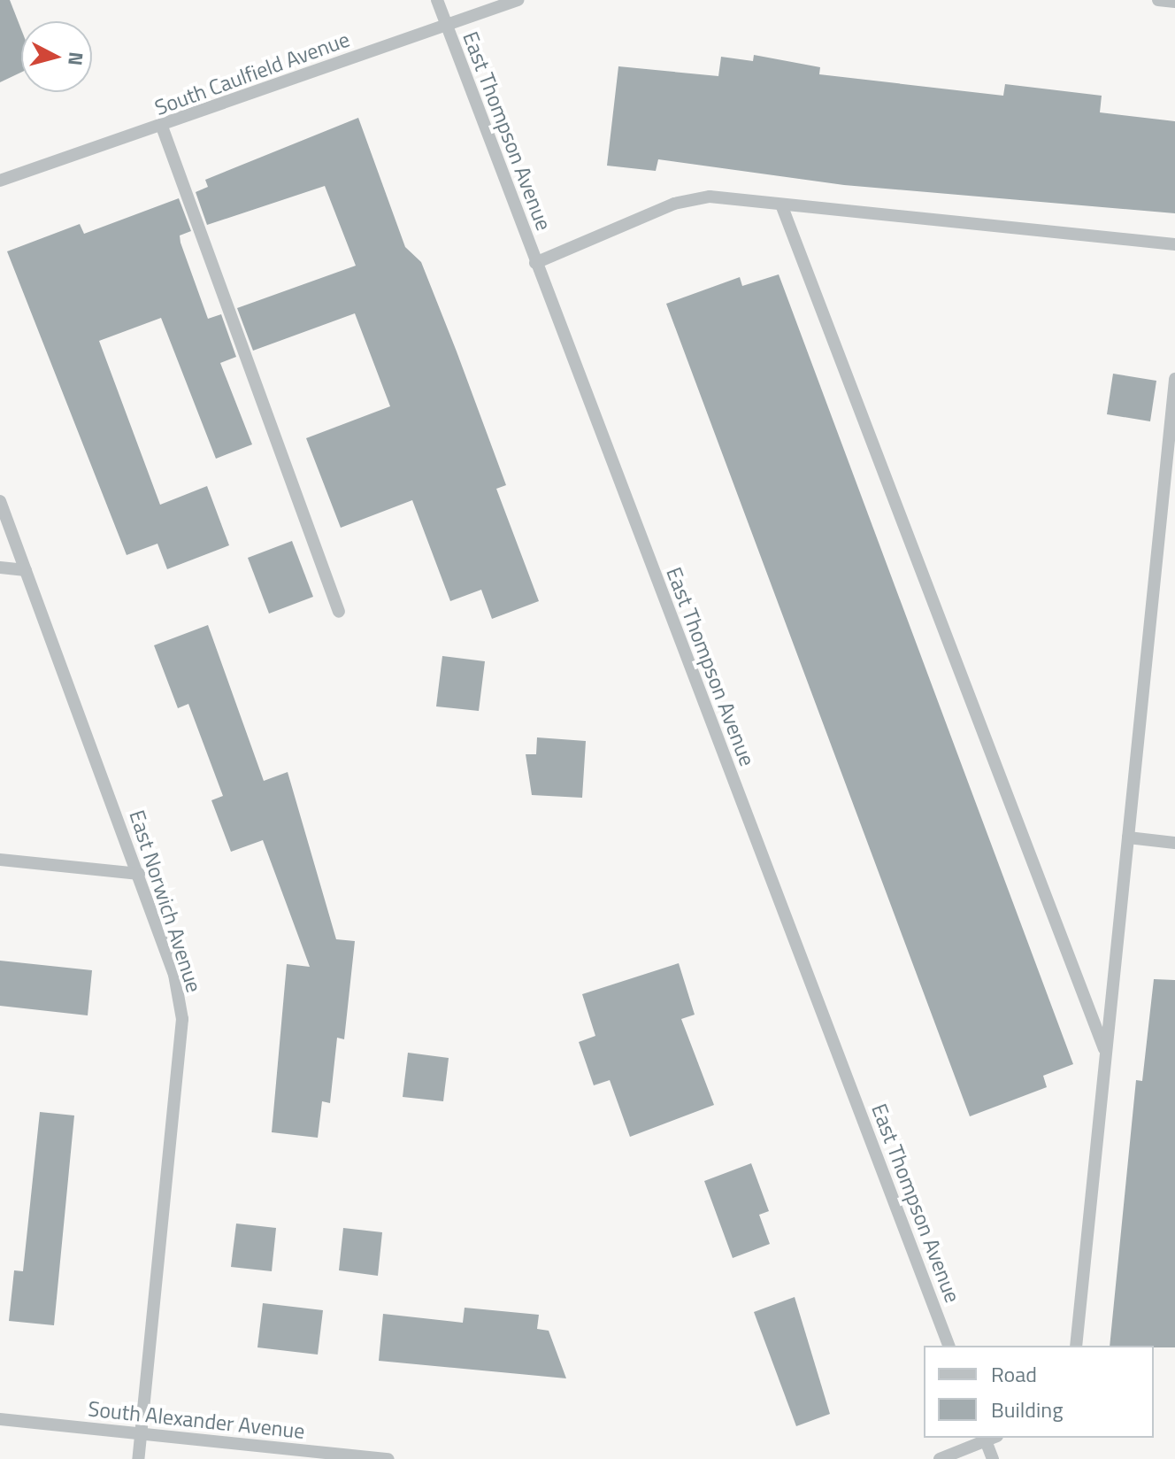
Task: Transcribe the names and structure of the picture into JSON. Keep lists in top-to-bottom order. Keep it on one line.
{"streets":{"street":["South Caulfield Avenue","East Thompson Avenue","East Norwich Avenue","South Alexander Avenue"]},"crossings":[["South Caulfield Avenue","East Thompson Avenue"],["East Norwich Avenue","South Alexander Avenue"]],"legend":["Road","Building"],"north":"right"}
